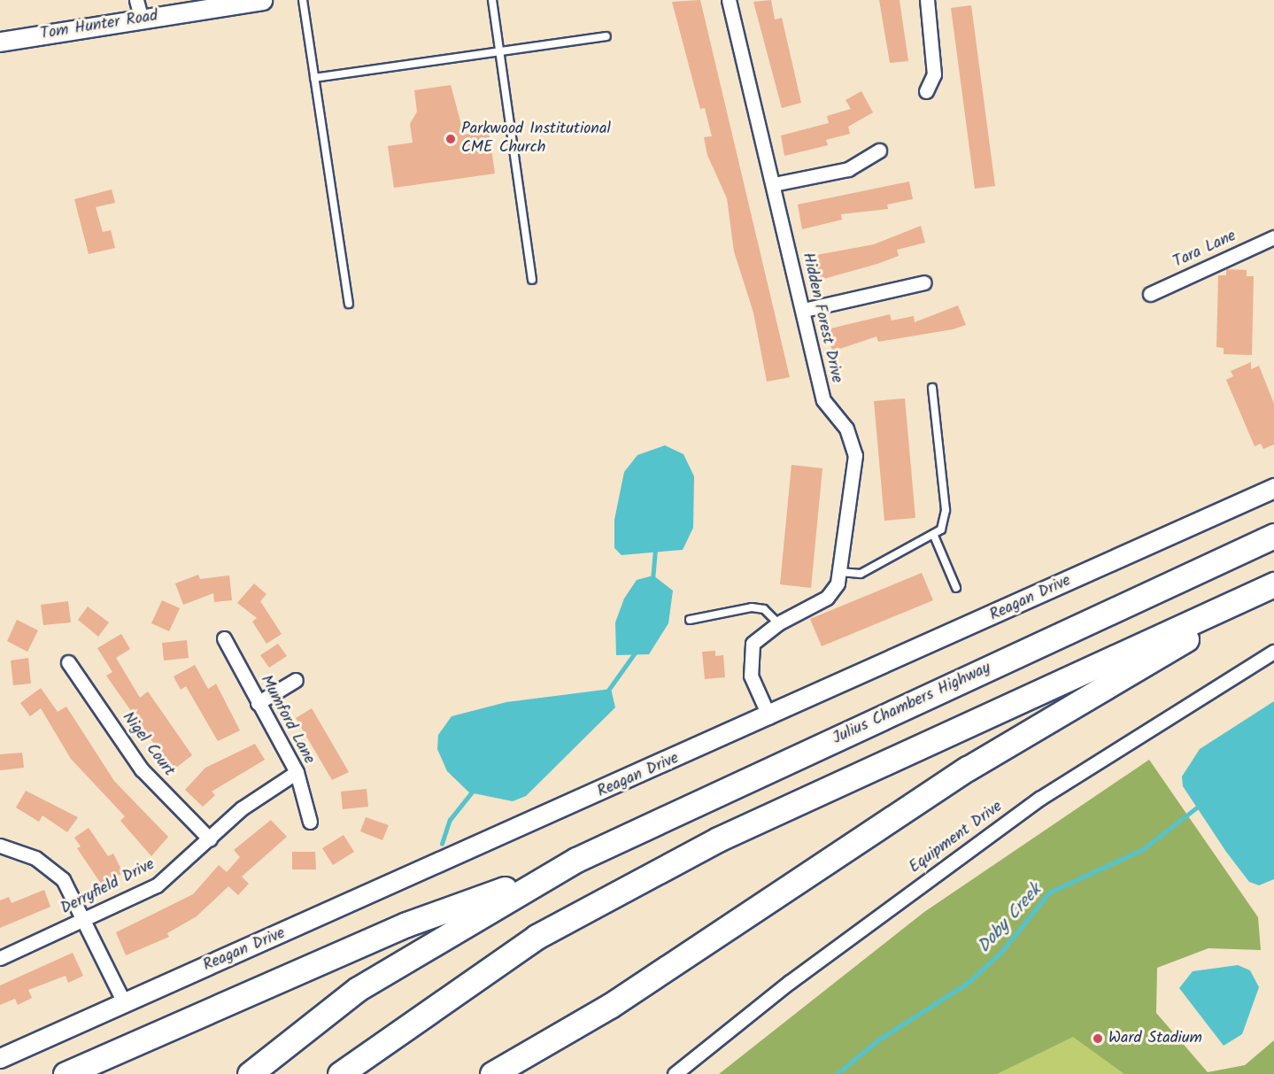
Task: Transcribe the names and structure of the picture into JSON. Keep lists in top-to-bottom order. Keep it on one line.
{"streets":{"highway":["Julius Chambers Highway"],"street":["Tom Hunter Road","Tara Lane","Hidden Forest Drive","Reagan Drive","Mumford Lane","Nigel Court","Equipment Drive","Derryfield Drive"]},"crossings":[["Hidden Forest Drive","Reagan Drive"],["Mumford Lane","Derryfield Drive"],["Nigel Court","Derryfield Drive"]],"water":["Doby Creek"],"places":["Parkwood Institutional CME Church","Ward Stadium"]}
